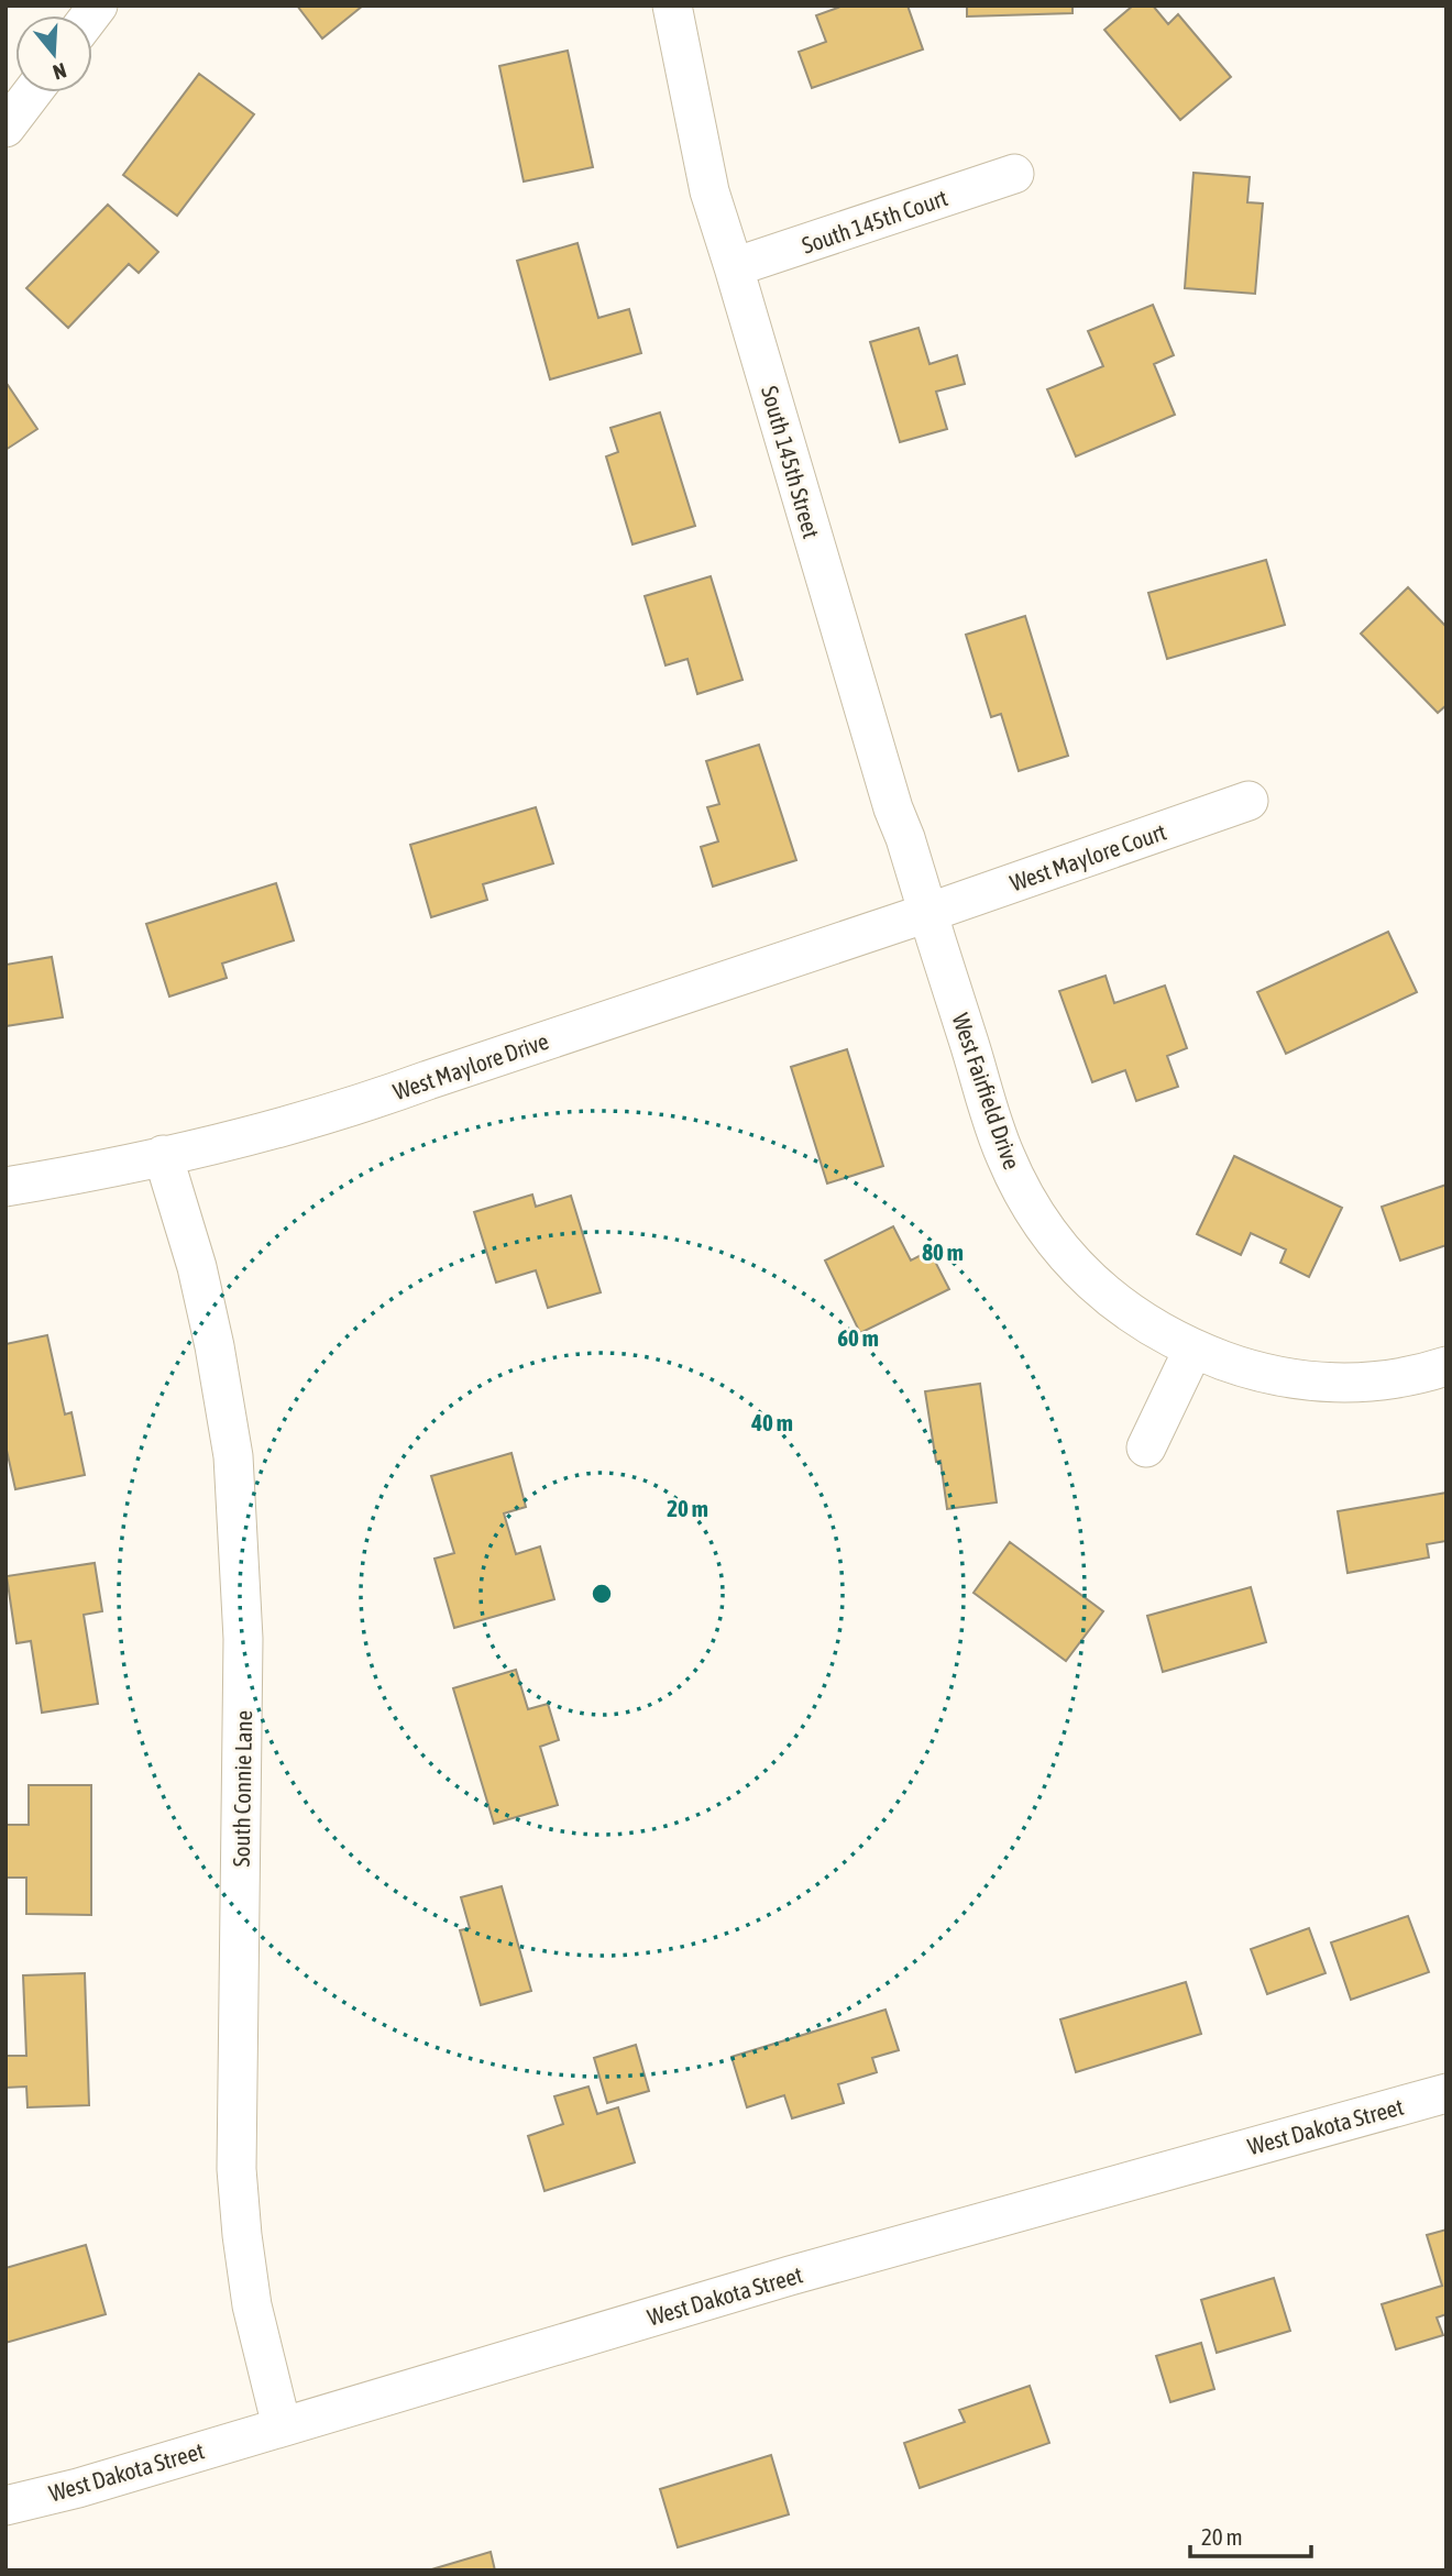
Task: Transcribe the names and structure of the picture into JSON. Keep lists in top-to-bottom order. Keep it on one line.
{"streets":{"street":["South 145th Court","South 145th Street","West Maylore Court","West Maylore Drive","West Fairfield Drive","South Connie Lane","West Dakota Street"]},"crossings":[["South 145th Court","South 145th Street"],["South 145th Street","West Maylore Court"],["South 145th Street","West Maylore Drive"],["South 145th Street","West Fairfield Drive"],["West Maylore Court","West Maylore Drive"],["West Maylore Court","West Fairfield Drive"],["West Maylore Drive","West Fairfield Drive"],["West Maylore Drive","South Connie Lane"],["South Connie Lane","West Dakota Street"]],"scale_bar":"20 m","north":"bottom","rings":["80 m","60 m","40 m","20 m"]}
